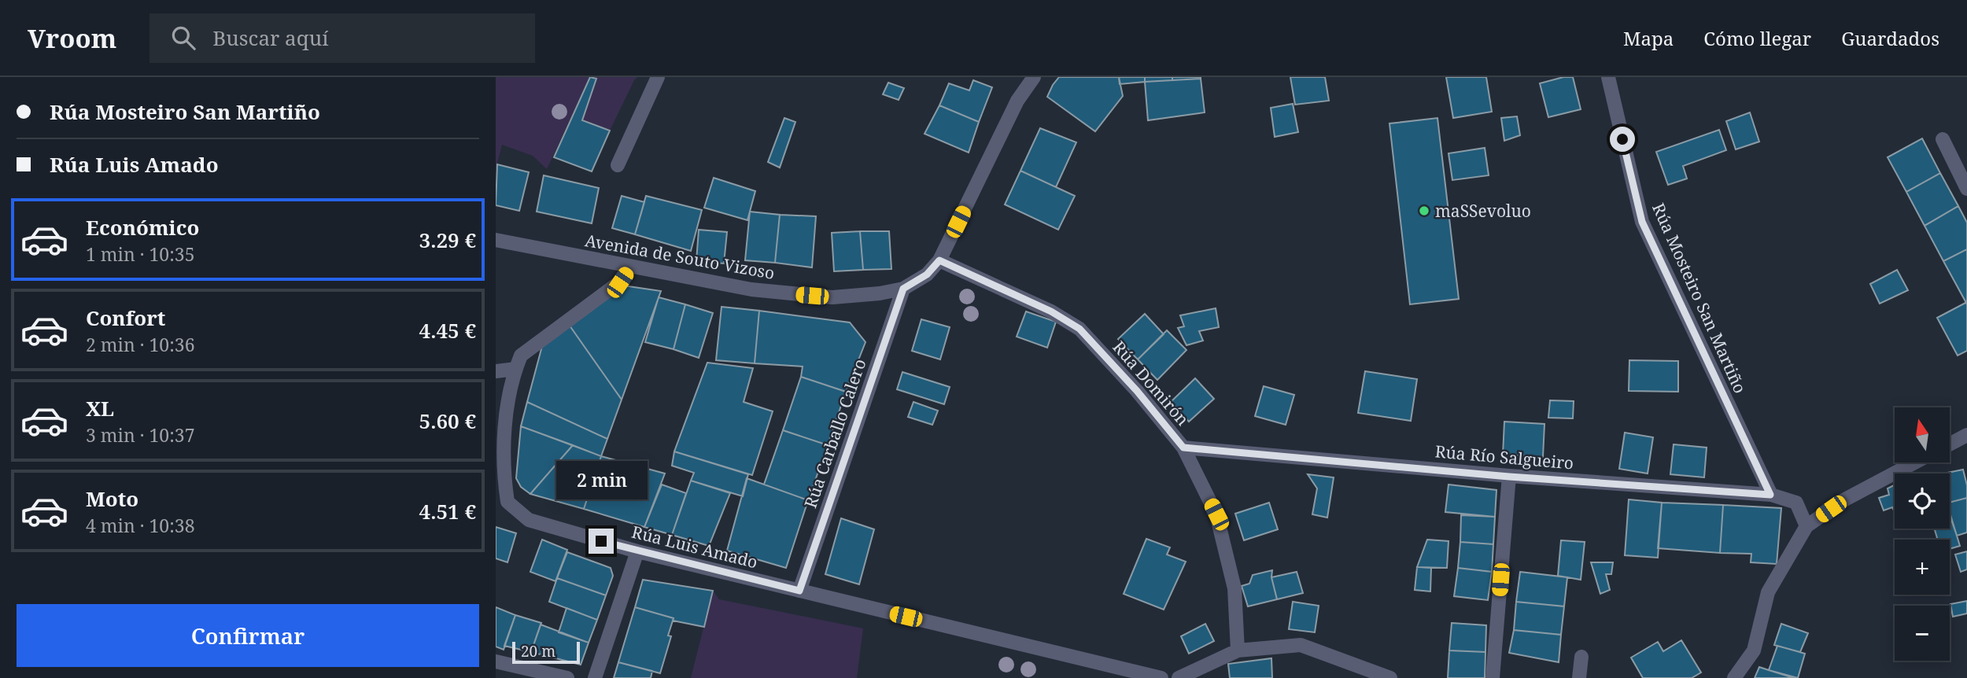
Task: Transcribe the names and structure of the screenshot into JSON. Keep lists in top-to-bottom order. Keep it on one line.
{"streets":{"street":["Avenida de Souto Vizoso","Rúa Mosteiro San Martiño","Rúa Domirón","Rúa Carballo Calero","Rúa Río Salgueiro","Rúa Luis Amado"]},"crossings":[["Avenida de Souto Vizoso","Rúa Domirón"],["Avenida de Souto Vizoso","Rúa Carballo Calero"],["Avenida de Souto Vizoso","Rúa Luis Amado"],["Rúa Mosteiro San Martiño","Rúa Río Salgueiro"],["Rúa Domirón","Rúa Río Salgueiro"],["Rúa Carballo Calero","Rúa Luis Amado"]],"places":["maSSevoluo"],"scale_bar":"20 m","north":"top","page":{"header":"Vroom","search":"Buscar aquí","nav":["Mapa","Cómo llegar","Guardados"],"banner":["Rúa Mosteiro San Martiño","Rúa Luis Amado"],"list":[{"name":"Económico","note":"1 min · 10:35","value":"3.29 €"},{"name":"Confort","note":"2 min · 10:36","value":"4.45 €"},{"name":"XL","note":"3 min · 10:37","value":"5.60 €"},{"name":"Moto","note":"4 min · 10:38","value":"4.51 €"}],"map_buttons":["+","−"],"bubble":"2 min","buttons":"Confirmar","scale":"20 m"}}
